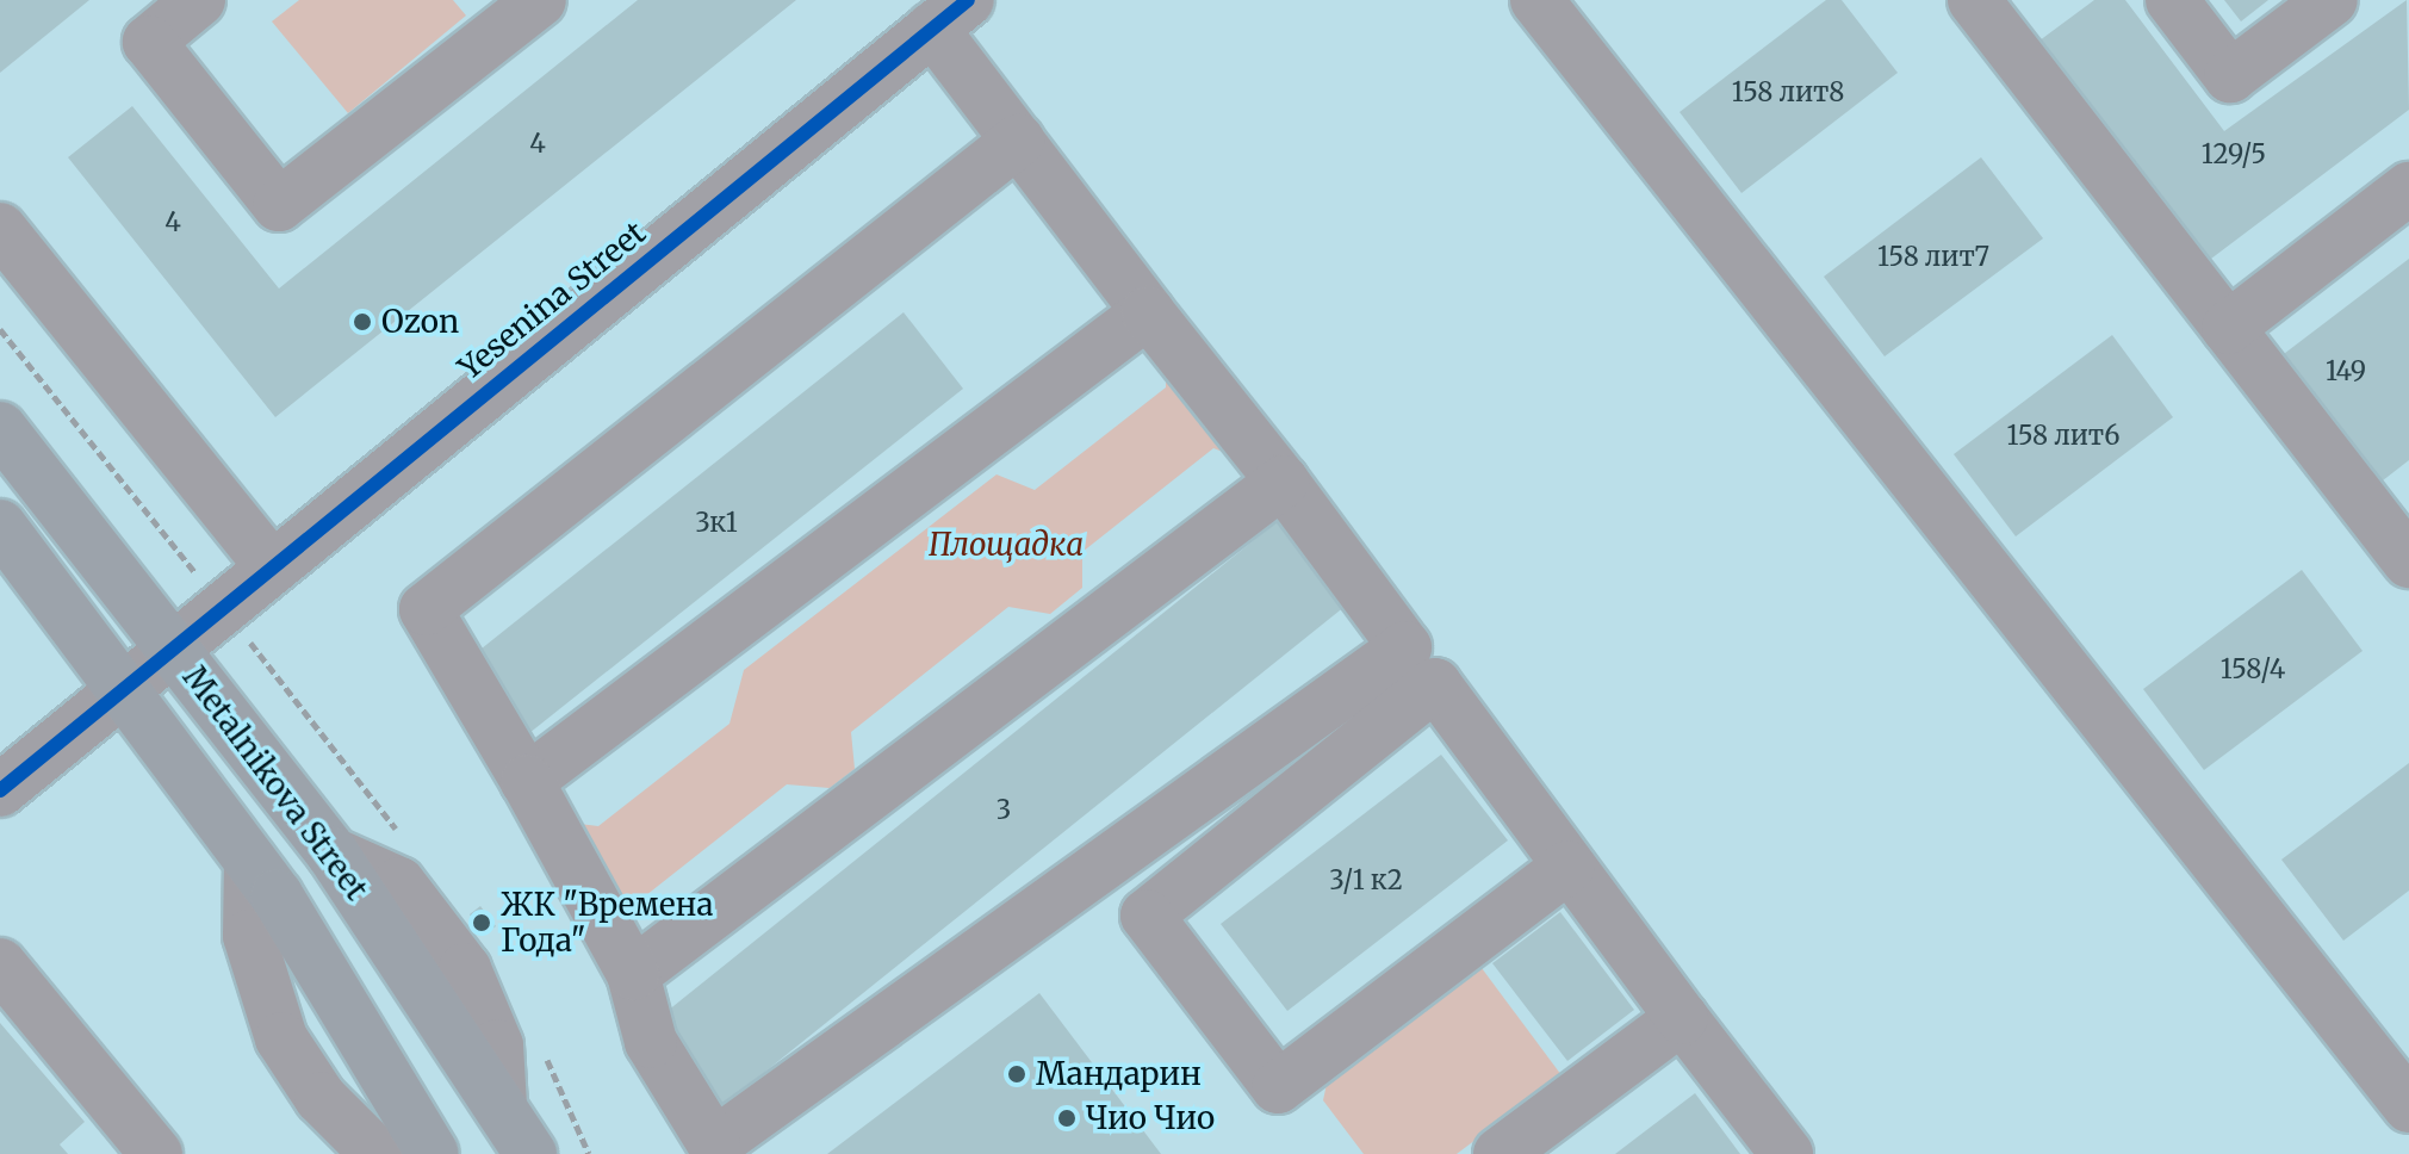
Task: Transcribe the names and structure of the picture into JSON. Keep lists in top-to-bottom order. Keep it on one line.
{"streets":{"main road":["Metalnikova Street"],"street":["Yesenina Street"]},"crossings":[["Yesenina Street","Metalnikova Street"]],"parks":["Площадка"],"places":["Ozon","ЖК \"Времена Года\"","Мандарин","Чио Чио"],"house_numbers":["158 лит8","4","129/5","4","158 лит7","149","158 лит6","3к1","158/4","3","3/1 к2"]}
